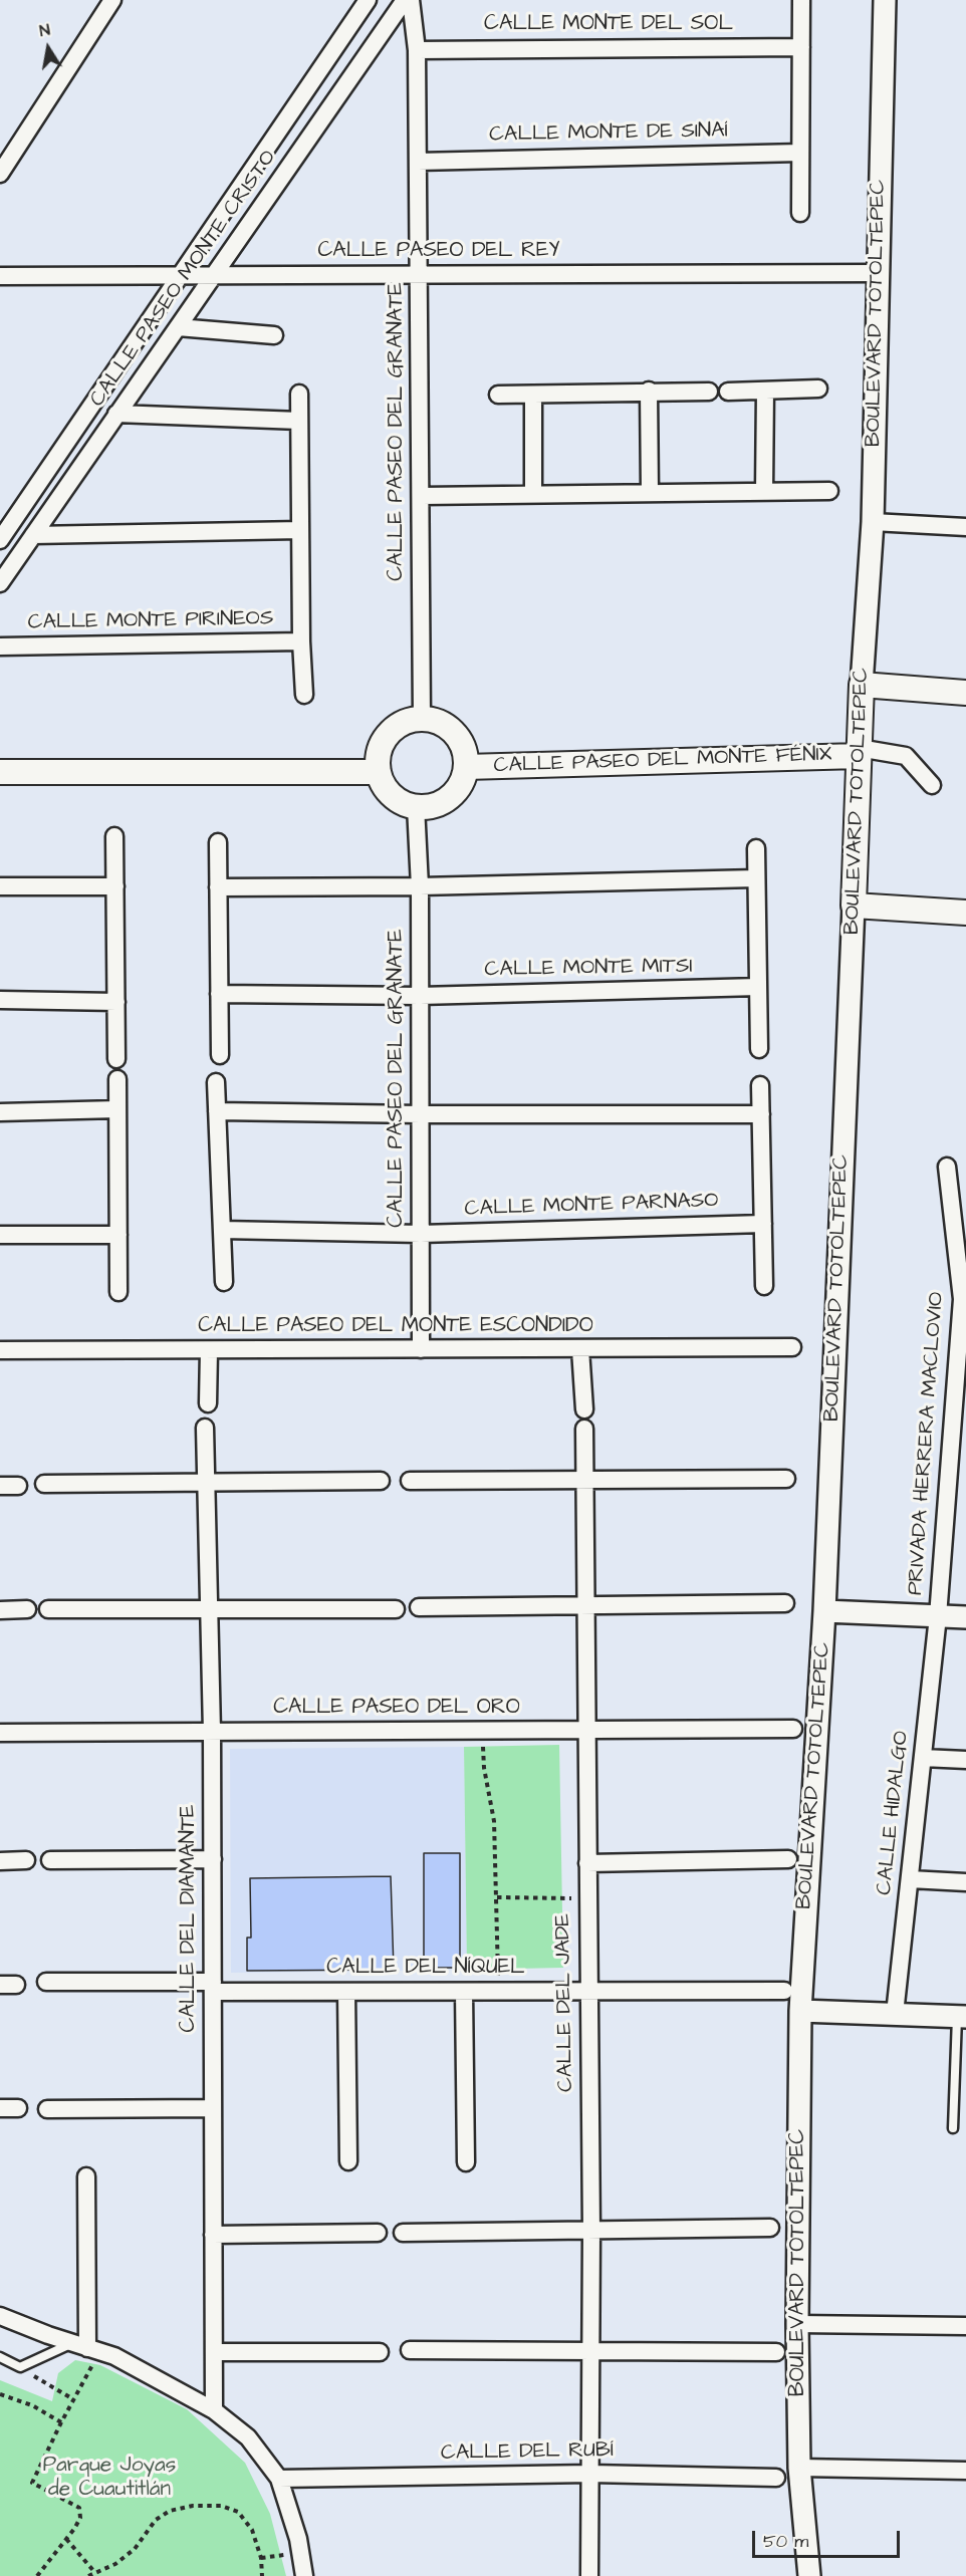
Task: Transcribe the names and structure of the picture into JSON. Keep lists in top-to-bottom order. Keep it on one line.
{"streets":{"main road":["BOULEVARD TOTOLTEPEC","CALLE PASEO DEL MONTE FÉNIX"],"street":["CALLE MONTE DEL SOL","CALLE MONTE DE SINAÍ","CALLE PASEO DEL REY","CALLE PASEO MONTE CRISTO","CALLE PASEO DEL GRANATE","CALLE MONTE PIRINEOS","CALLE MONTE MITSI","CALLE MONTE PARNASO","CALLE PASEO DEL MONTE ESCONDIDO","PRIVADA HERRERA MACLOVIO","CALLE PASEO DEL ORO","CALLE HIDALGO","CALLE DEL DIAMANTE","CALLE DEL NÍQUEL","CALLE DEL JADE","CALLE DEL RUBÍ"]},"crossings":[["CALLE MONTE DEL SOL","CALLE PASEO DEL GRANATE"],["CALLE MONTE DE SINAÍ","CALLE PASEO DEL GRANATE"],["CALLE PASEO DEL REY","CALLE PASEO MONTE CRISTO"],["CALLE PASEO DEL REY","BOULEVARD TOTOLTEPEC"],["CALLE PASEO DEL REY","CALLE PASEO DEL GRANATE"],["BOULEVARD TOTOLTEPEC","CALLE PASEO DEL MONTE FÉNIX"],["CALLE PASEO DEL GRANATE","CALLE PASEO DEL MONTE FÉNIX"],["CALLE PASEO DEL GRANATE","CALLE MONTE MITSI"],["CALLE PASEO DEL GRANATE","CALLE MONTE PARNASO"],["CALLE PASEO DEL GRANATE","CALLE PASEO DEL MONTE ESCONDIDO"],["PRIVADA HERRERA MACLOVIO","CALLE HIDALGO"],["CALLE PASEO DEL ORO","CALLE DEL DIAMANTE"],["CALLE PASEO DEL ORO","CALLE DEL JADE"],["CALLE DEL DIAMANTE","CALLE DEL NÍQUEL"],["CALLE DEL NÍQUEL","CALLE DEL JADE"],["CALLE DEL JADE","CALLE DEL RUBÍ"]],"parks":["Parque Joyas de Cuautitlán"],"scale_bar":"50 m","north":"top"}
